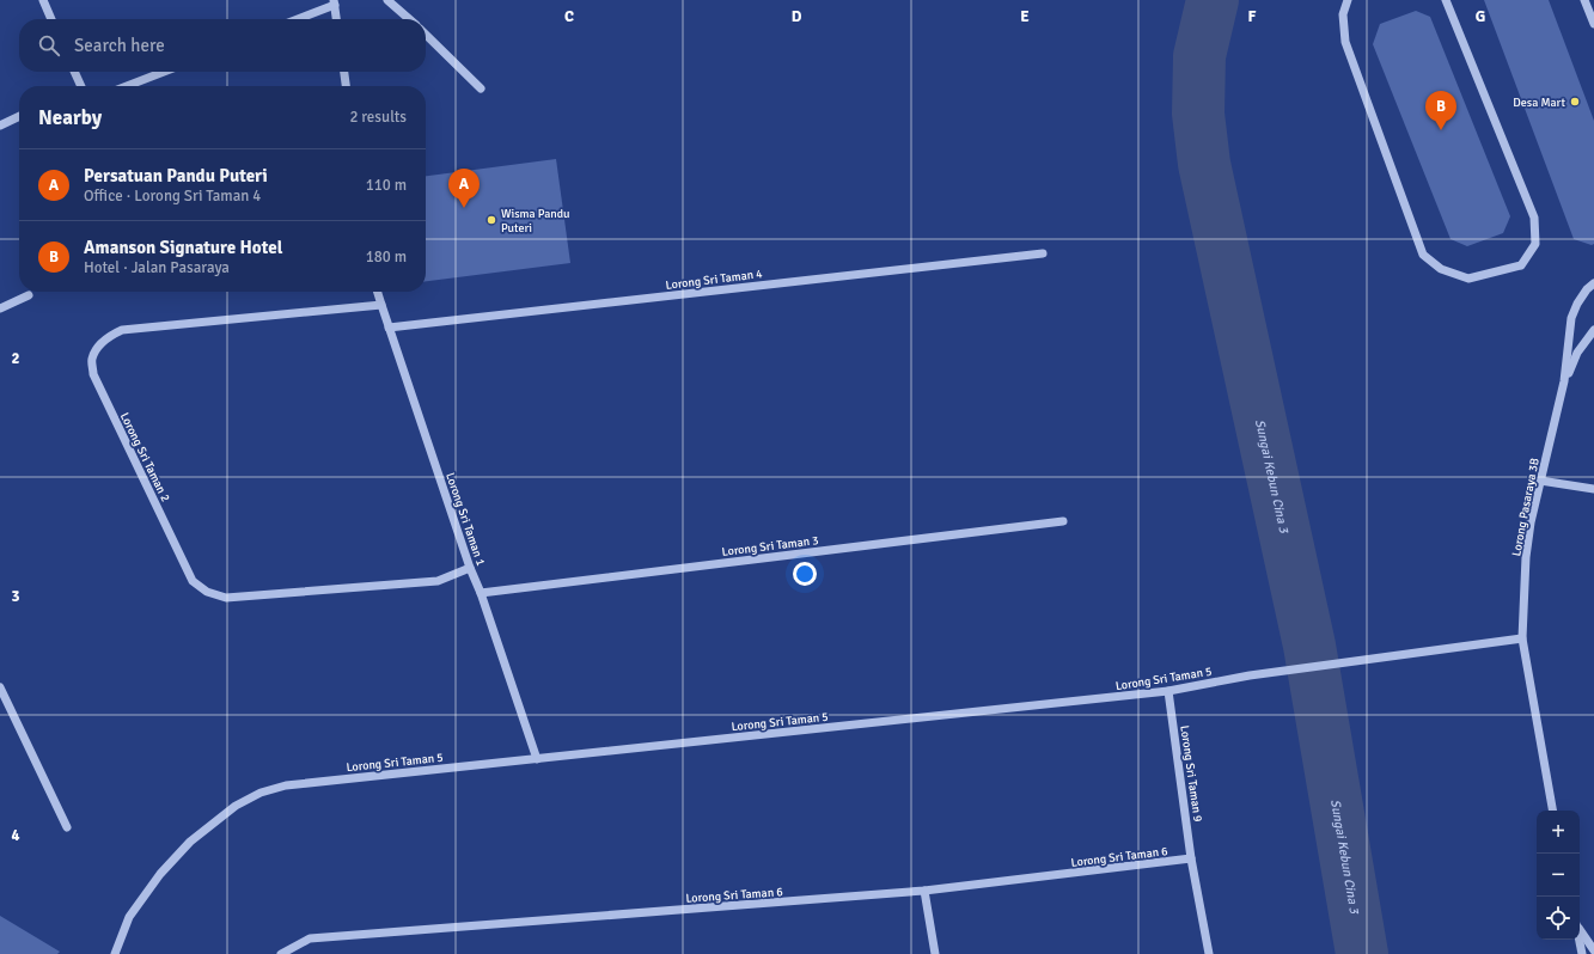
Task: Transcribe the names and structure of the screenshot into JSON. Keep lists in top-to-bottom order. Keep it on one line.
{"streets":{"street":["Lorong Sri Taman 4","Lorong Sri Taman 2","Lorong Pasaraya 3B","Lorong Sri Taman 1","Lorong Sri Taman 3","Lorong Sri Taman 5","Lorong Sri Taman 9","Lorong Sri Taman 6"]},"crossings":[["Lorong Sri Taman 4","Lorong Sri Taman 1"],["Lorong Sri Taman 2","Lorong Sri Taman 1"],["Lorong Pasaraya 3B","Lorong Sri Taman 5"],["Lorong Sri Taman 1","Lorong Sri Taman 3"],["Lorong Sri Taman 1","Lorong Sri Taman 5"],["Lorong Sri Taman 5","Lorong Sri Taman 9"],["Lorong Sri Taman 9","Lorong Sri Taman 6"]],"water":["Sungai Kebun Cina 3"],"places":["Desa Mart","Wisma Pandu Puteri"],"page":{"search":"Search here","heading":["Nearby","2 results"],"pins":["B","A"],"list":[{"mark":"A","name":"Persatuan Pandu Puteri","note":"Office · Lorong Sri Taman 4","value":"110 m"},{"mark":"B","name":"Amanson Signature Hotel","note":"Hotel · Jalan Pasaraya","value":"180 m"}],"map_buttons":["+","−"]},"grid":{"columns":["C","D","E","F","G"],"rows":["2","3","4"]}}
